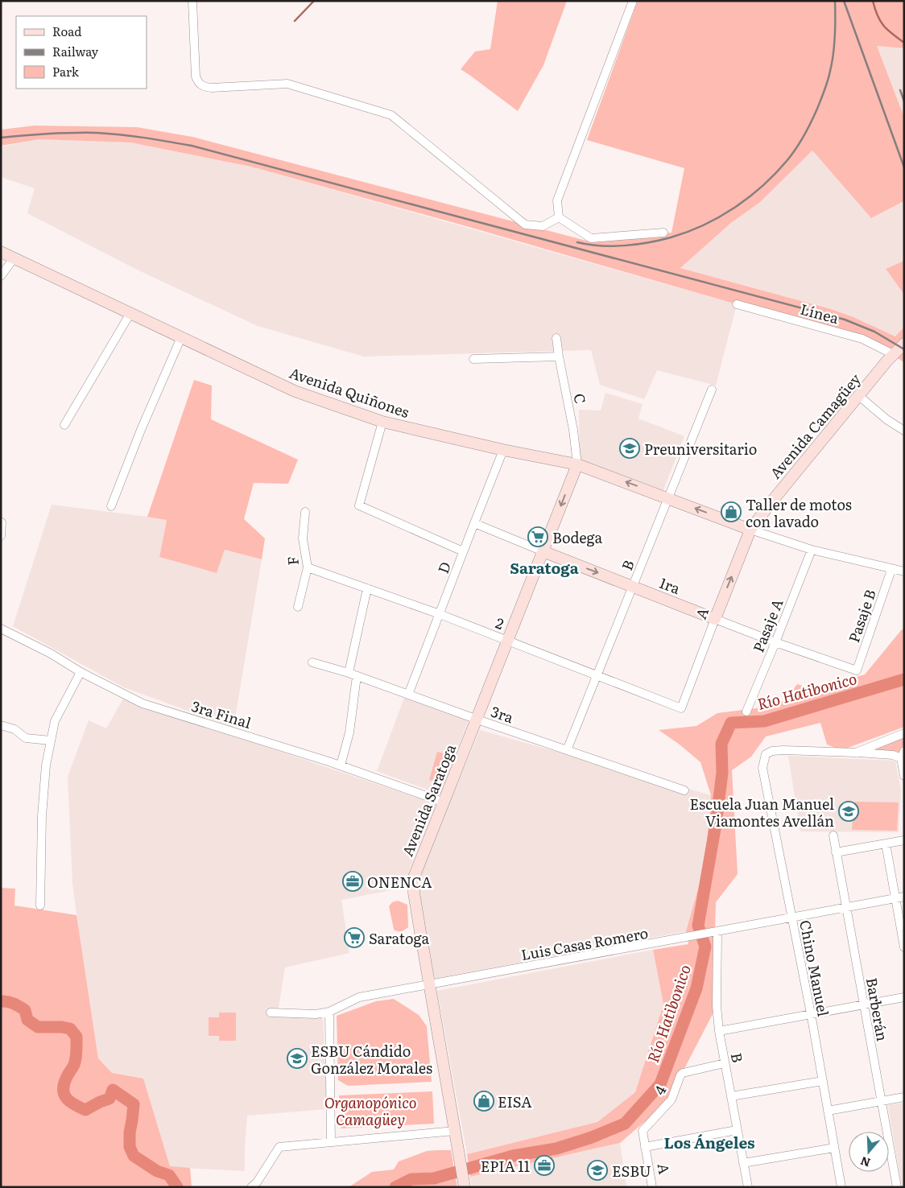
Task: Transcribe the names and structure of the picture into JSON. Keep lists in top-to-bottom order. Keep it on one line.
{"streets":{"main road":["Avenida Quiñones","Avenida Camagüey","1ra","A","Avenida Saratoga"],"street":["Línea","C","F","B","D","Pasaje B","2","Pasaje A","3ra Final","3ra","Luis Casas Romero","Chino Manuel","Barberán","4"]},"crossings":[["Línea","Avenida Camagüey"],["Avenida Quiñones","C"],["Avenida Quiñones","Avenida Camagüey"],["Avenida Quiñones","B"],["Avenida Quiñones","D"],["Avenida Quiñones","A"],["Avenida Quiñones","Avenida Saratoga"],["C","Avenida Saratoga"],["Avenida Camagüey","A"],["F","2"],["B","1ra"],["B","2"],["B","3ra"],["B","Luis Casas Romero"],["B","4"],["D","1ra"],["D","2"],["D","3ra"],["1ra","A"],["1ra","Pasaje B"],["1ra","Pasaje A"],["1ra","Avenida Saratoga"],["A","2"],["A","4"],["2","Avenida Saratoga"],["3ra Final","Avenida Saratoga"],["3ra","Avenida Saratoga"],["Avenida Saratoga","Luis Casas Romero"],["Luis Casas Romero","Chino Manuel"],["Luis Casas Romero","Barberán"]],"one_way":["A"],"districts":["Saratoga","Los Ángeles"],"water":["Río Hatibonico"],"parks":["Organopónico Camagüey"],"places":{"school or university":["Preuniversitario","Escuela Juan Manuel Viamontes Avellán","ESBU Cándido González Morales","ESBU"],"shop":["Taller de motos con lavado","EISA"],"supermarket":["Bodega","Saratoga"],"office":["ONENCA","EPIA 11"]},"legend":["Road","Railway","Park"],"north":"bottom"}
